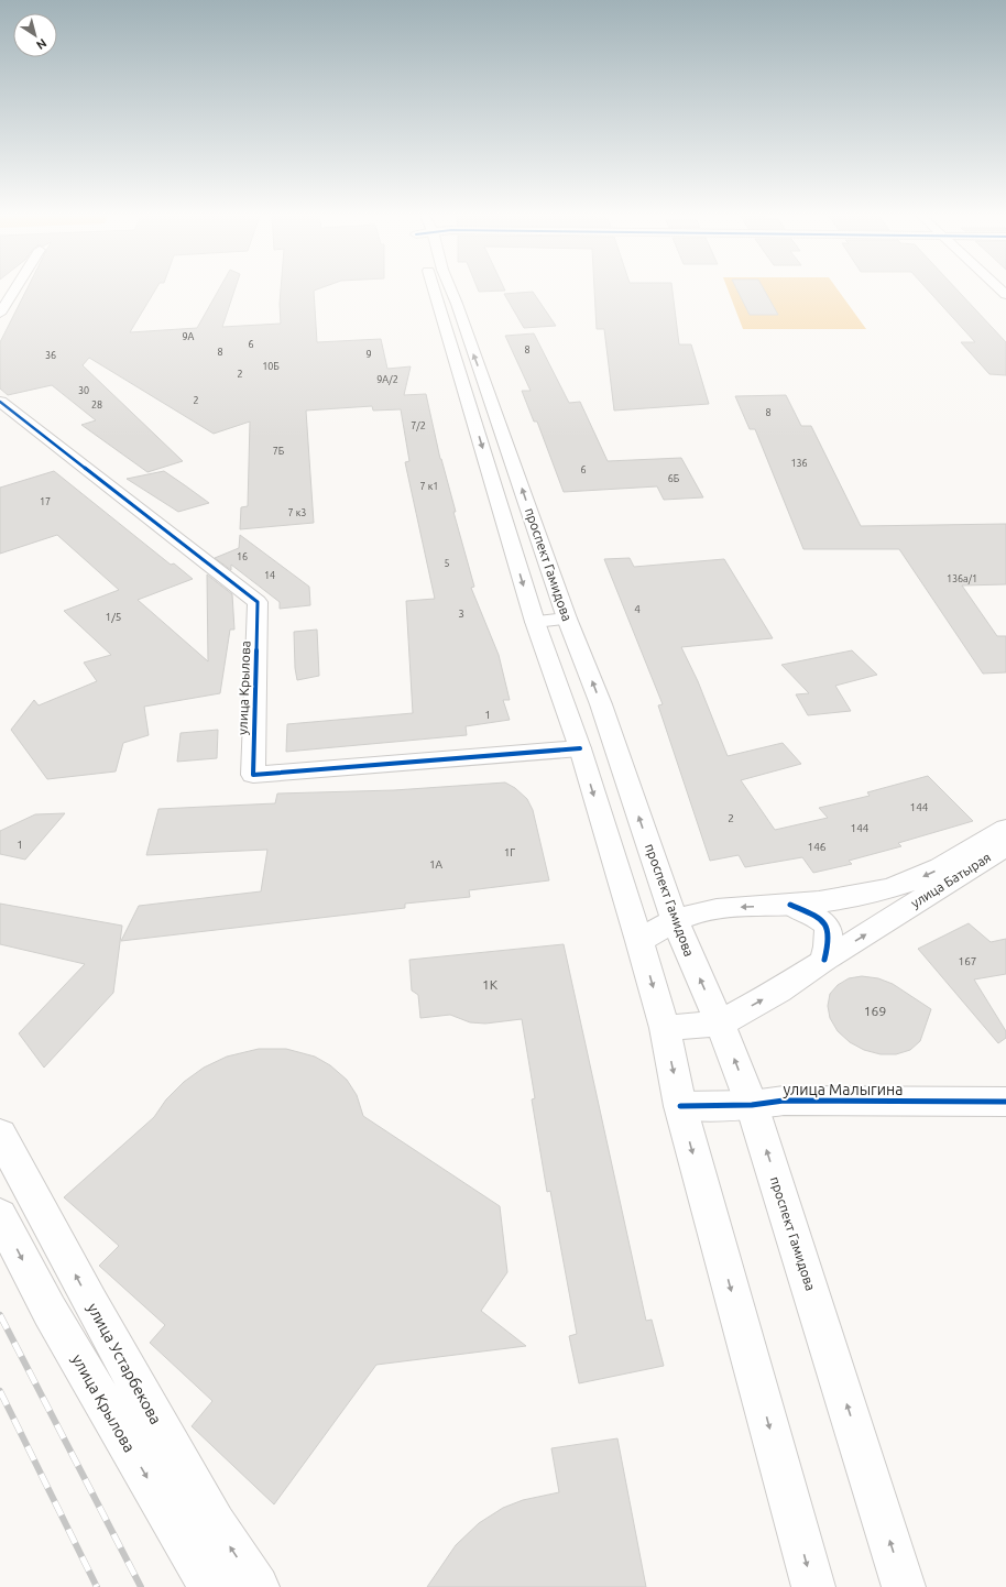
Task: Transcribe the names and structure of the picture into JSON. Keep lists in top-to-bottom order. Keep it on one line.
{"streets":{"main road":["проспект Гамидова","улица Крылова","улица Батырая","улица Малыгина","улица Устарбекова"]},"crossings":[["проспект Гамидова","улица Крылова"],["проспект Гамидова","улица Батырая"],["проспект Гамидова","улица Малыгина"]],"one_way":["улица Устарбекова"],"house_numbers":["9А","6","8","8","9","36","10Б","2","9А/2","30","2","28","8","7/2","7Б","136","6","6Б","7 к1","17","7 к3","16","5","14","136а/1","4","3","1/5","1","144","2","144","1","146","1Г","1А","167","1К","169"],"north":"bottom right"}
